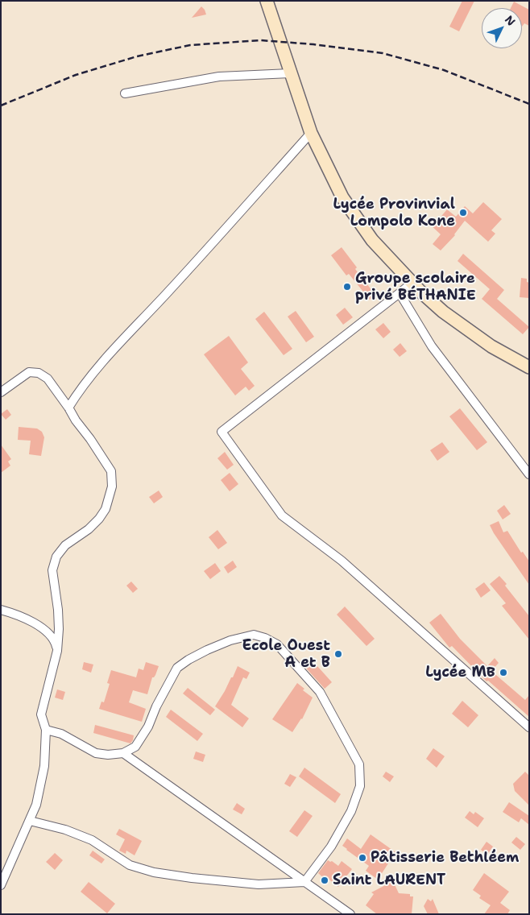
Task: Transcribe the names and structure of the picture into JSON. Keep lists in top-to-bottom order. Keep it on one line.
{"places":["Lycée Provinvial Lompolo Kone","Groupe scolaire privé BÉTHANIE","Ecole Ouest A et B","Lycée MB","Pâtisserie Bethléem","Saint LAURENT"],"north":"top right"}
